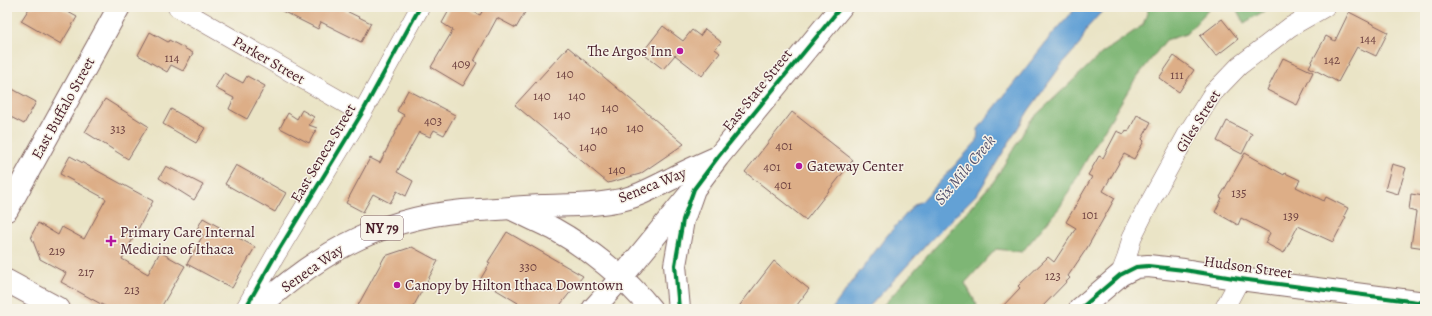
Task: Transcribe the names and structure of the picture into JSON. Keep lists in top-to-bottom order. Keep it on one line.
{"streets":{"main road":["East State Street","East Buffalo Street","Seneca Way","NY 79","Hudson Street"],"street":["Parker Street","Giles Street","East Seneca Street"]},"crossings":[["Parker Street","East Seneca Street"],["East State Street","Seneca Way"],["East State Street","NY 79"],["Giles Street","Hudson Street"],["Seneca Way","NY 79"]],"water":["Six Mile Creek"],"places":{"other":["The Argos Inn","Gateway Center","Canopy by Hilton Ithaca Downtown"],"health":["Primary Care Internal Medicine of Ithaca"]},"house_numbers":["144","114","142","409","140","111","140","140","140","140","403","140","313","140","401","140","401","140","401","135","101","139","219","330","217","123","213"]}
